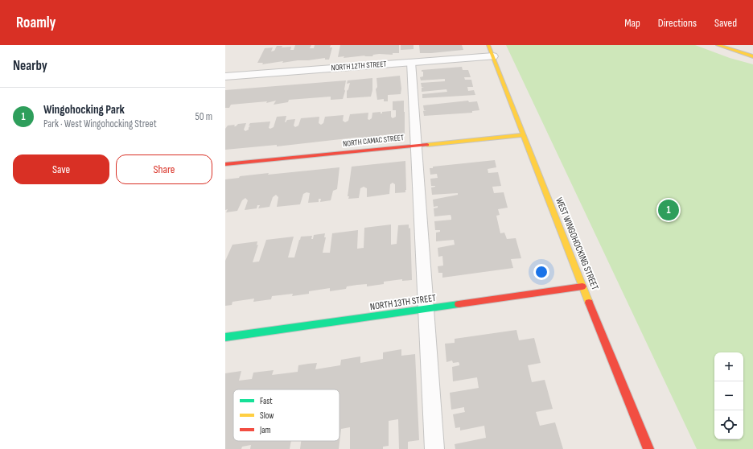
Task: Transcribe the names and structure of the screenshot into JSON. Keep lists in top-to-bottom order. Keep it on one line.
{"streets":{"main road":["NORTH CAMAC STREET","WEST WINGOHOCKING STREET","NORTH 13TH STREET"],"street":["NORTH 12TH STREET"]},"crossings":[["NORTH 12TH STREET","WEST WINGOHOCKING STREET"],["NORTH CAMAC STREET","WEST WINGOHOCKING STREET"],["WEST WINGOHOCKING STREET","NORTH 13TH STREET"]],"legend":["Fast","Slow","Jam"],"page":{"header":"Roamly","nav":["Map","Directions","Saved"],"heading":"Nearby","list":[{"mark":"1","name":"Wingohocking Park","note":"Park · West Wingohocking Street","value":"50 m"}],"buttons":["Save","Share"],"pins":"1","map_buttons":["+","−"]}}
